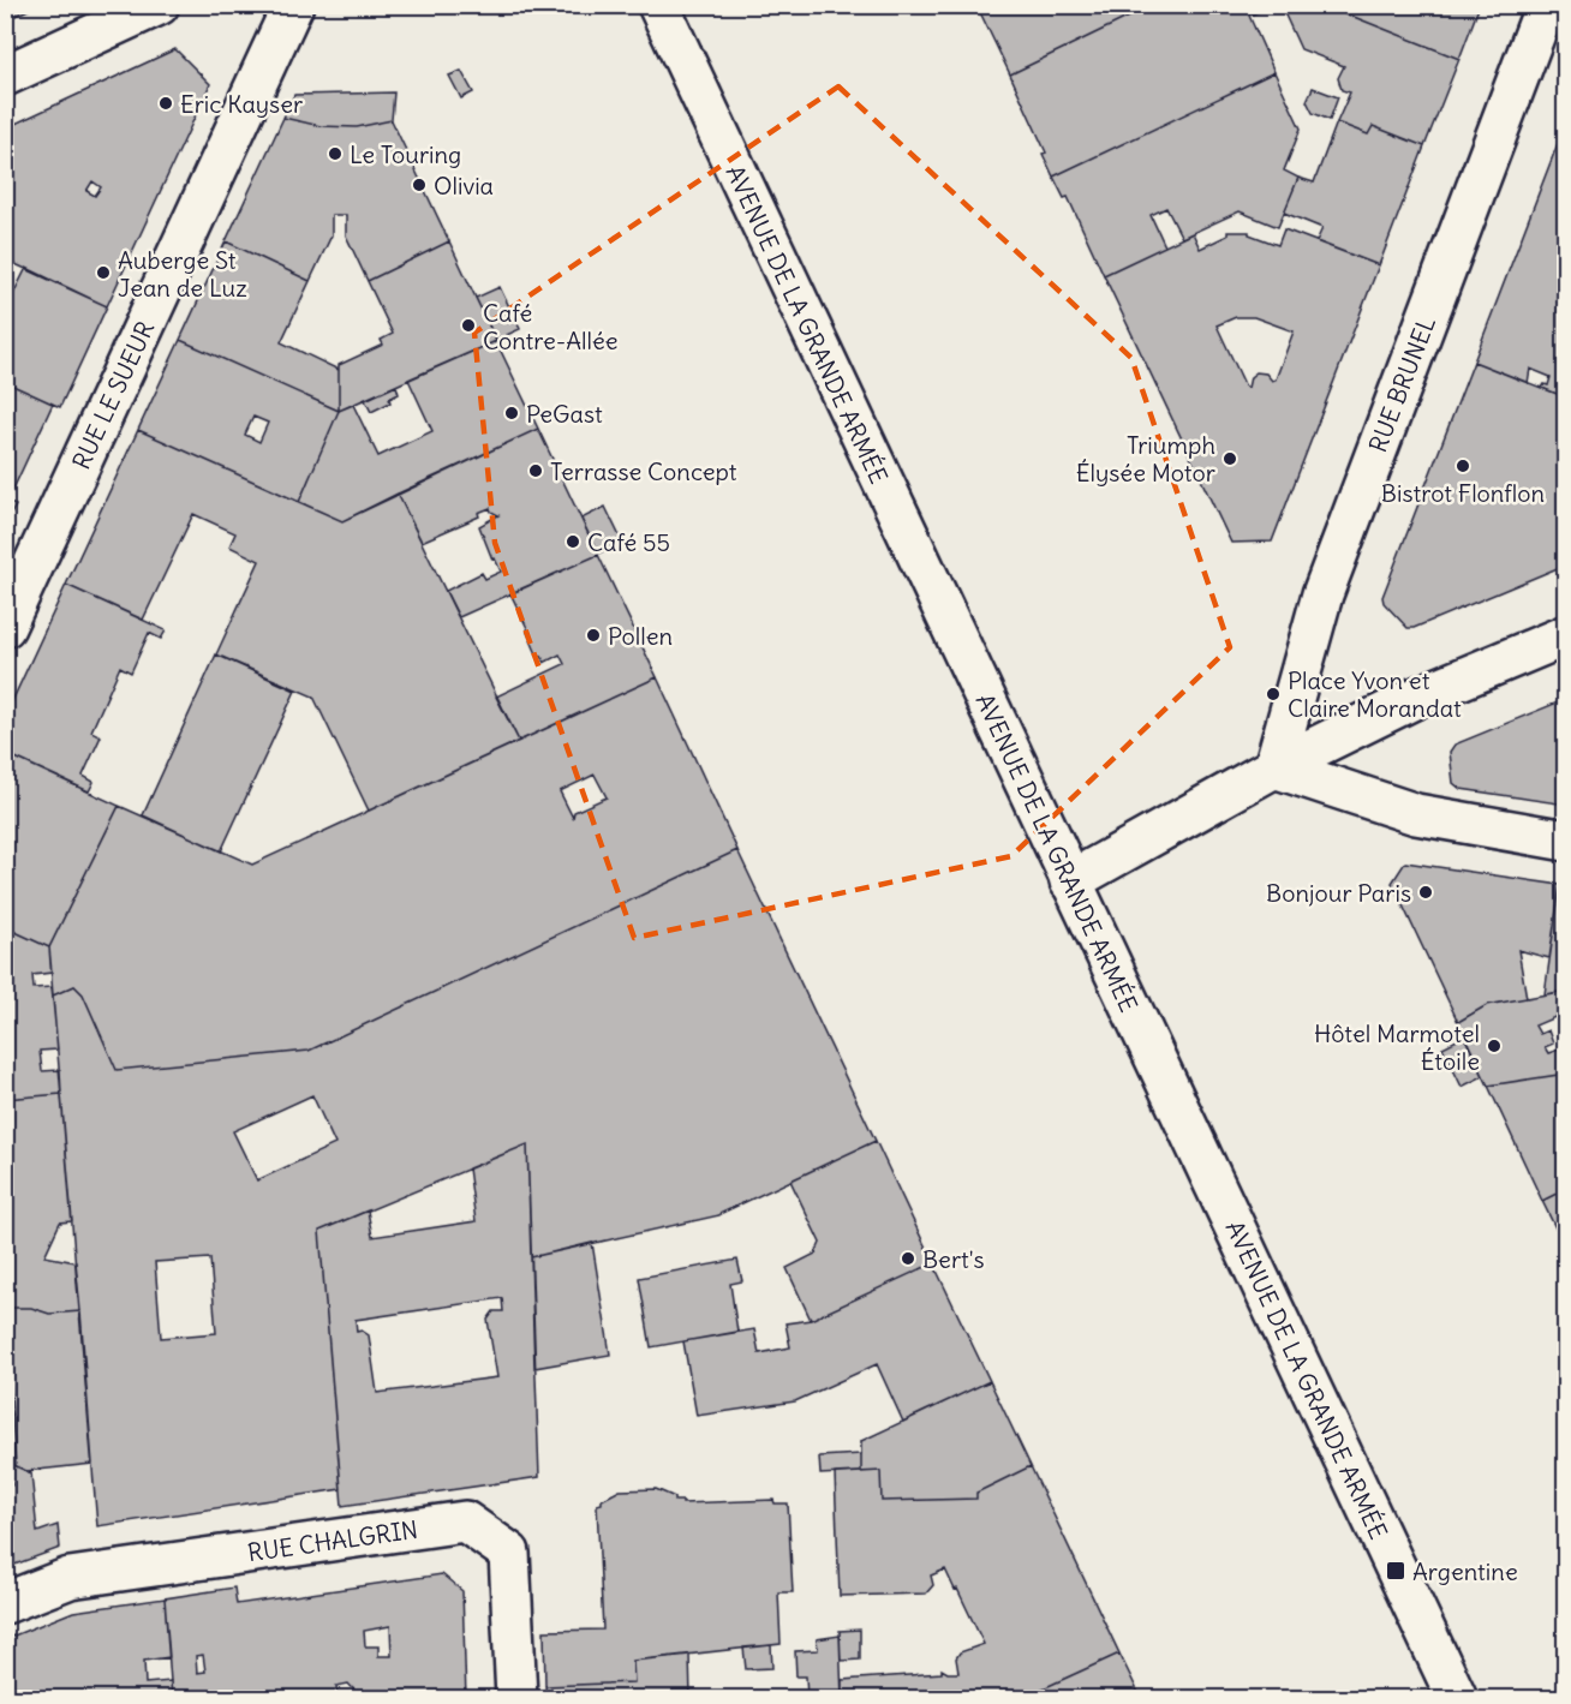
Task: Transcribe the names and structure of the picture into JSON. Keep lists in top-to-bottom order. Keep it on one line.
{"streets":{"street":["AVENUE DE LA GRANDE ARMÉE","RUE BRUNEL","RUE LE SUEUR","RUE CHALGRIN"]},"places":{"other":["Eric Kayser","Le Touring","Olivia","Auberge St Jean de Luz","Café Contre-Allée","PeGast","Triumph Élysée Motor","Bistrot Flonflon","Terrasse Concept","Café 55","Pollen","Place Yvon et Claire Morandat","Bonjour Paris","Hôtel Marmotel Étoile","Bert's"],"transit":["Argentine"]}}
